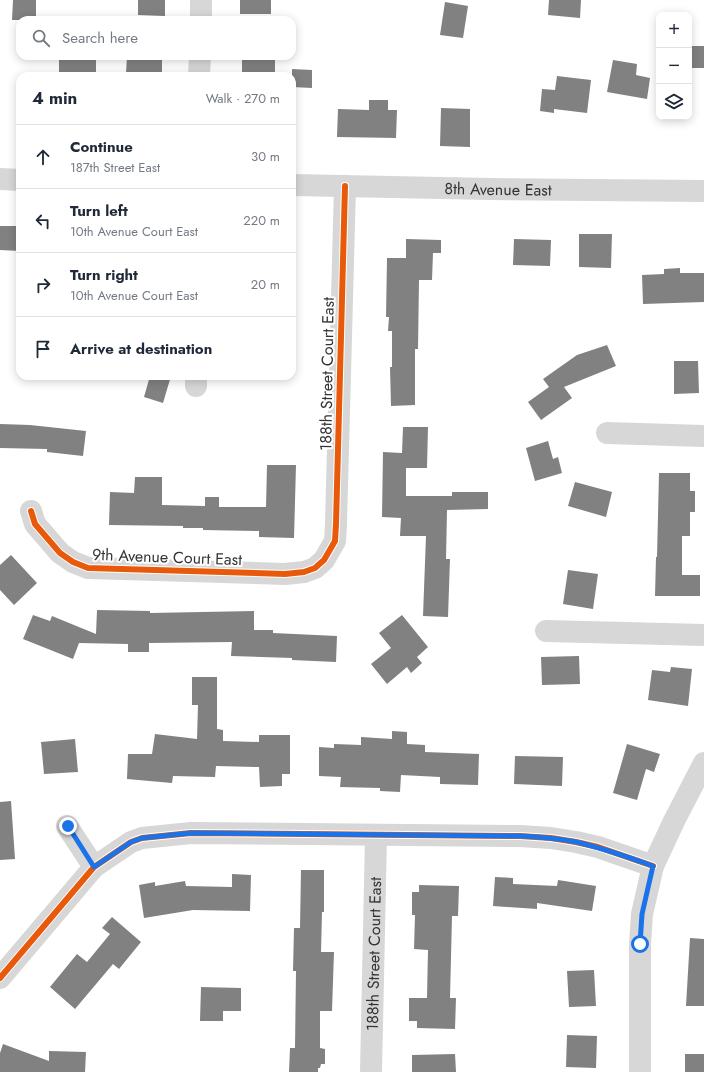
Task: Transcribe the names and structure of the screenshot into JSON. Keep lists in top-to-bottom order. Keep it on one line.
{"streets":{"street":["8th Avenue East","188th Street Court East","9th Avenue Court East"]},"crossings":[["8th Avenue East","188th Street Court East"],["188th Street Court East","9th Avenue Court East"]],"page":{"map_buttons":["+","−"],"search":"Search here","heading":["4 min","Walk · 270 m"],"list":[["Continue","187th Street East","30 m"],["Turn left","10th Avenue Court East","220 m"],["Turn right","10th Avenue Court East","20 m"],"Arrive at destination"]}}
